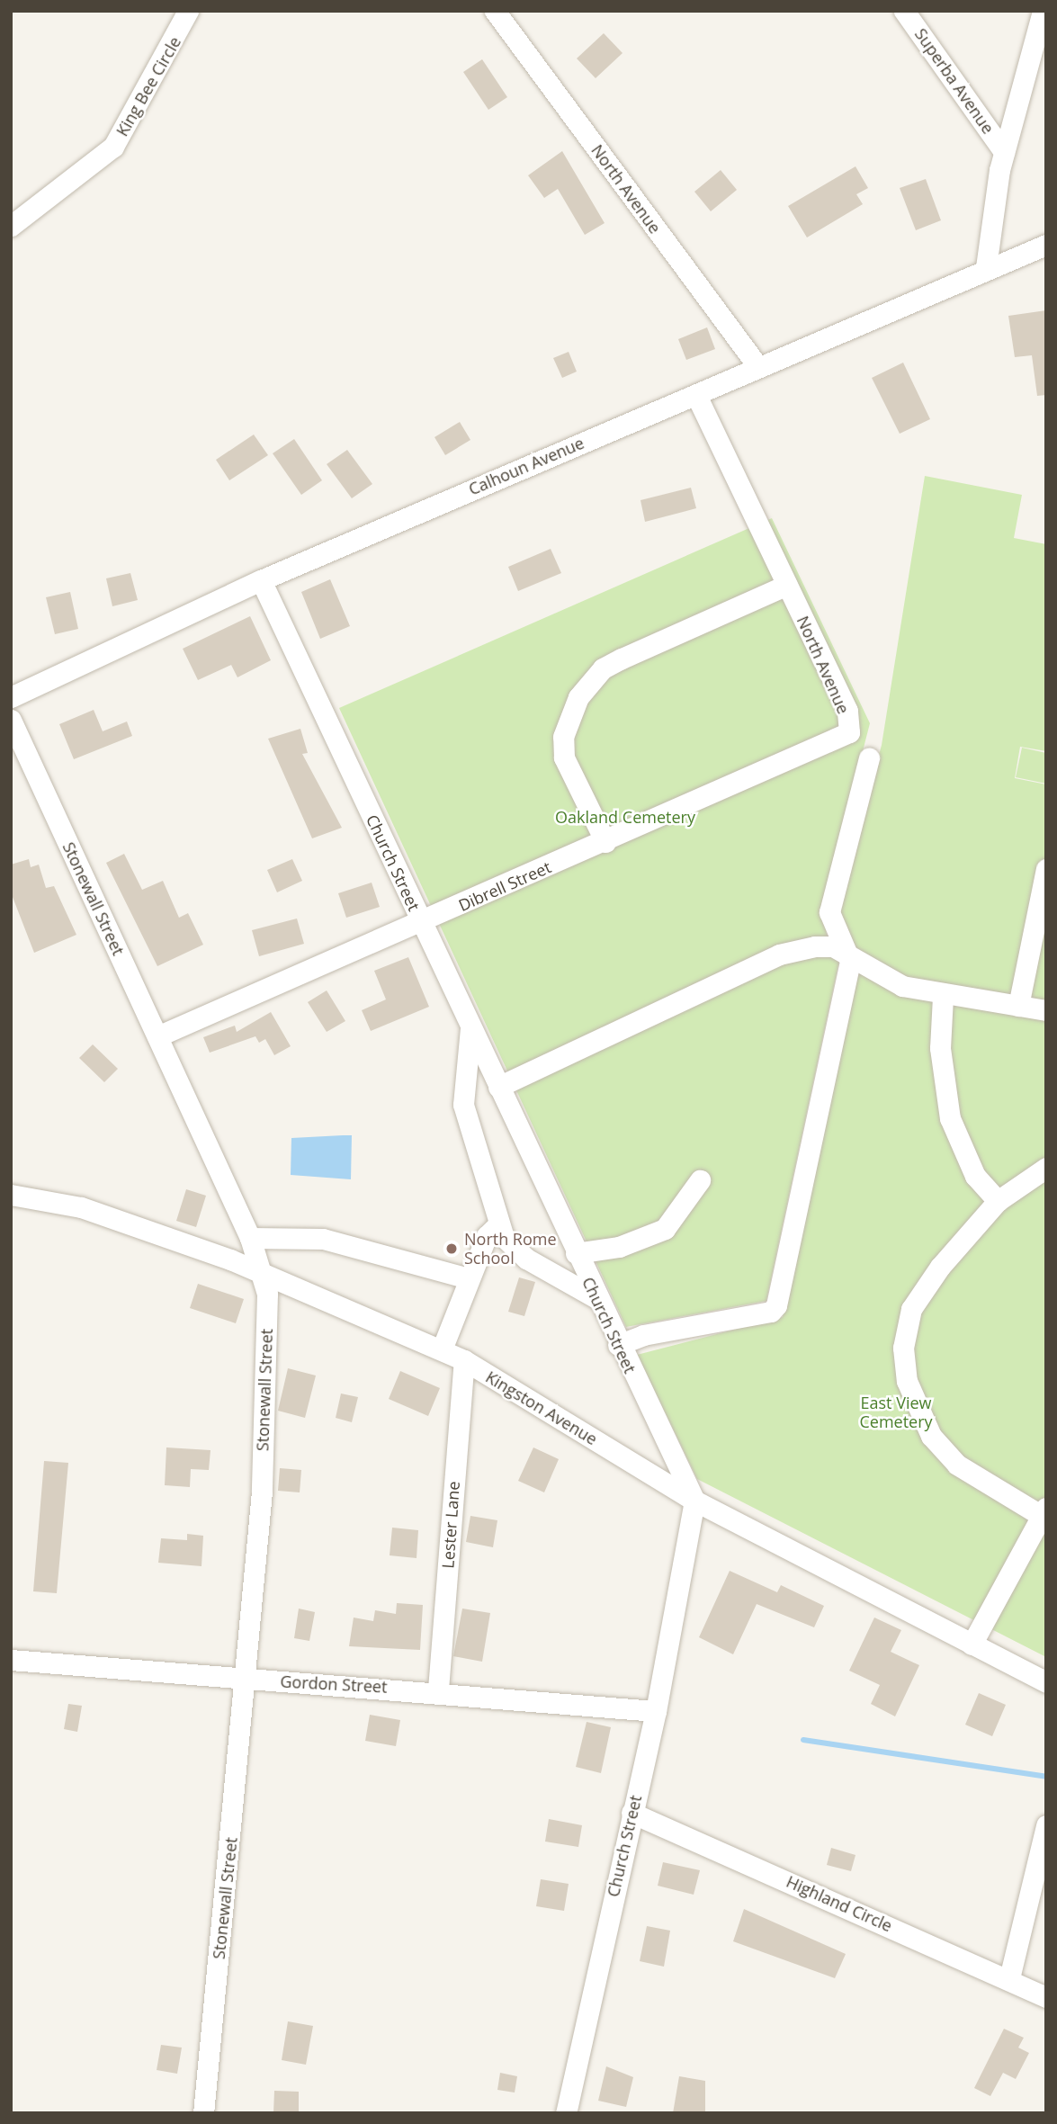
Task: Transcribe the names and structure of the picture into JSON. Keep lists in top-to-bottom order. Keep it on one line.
{"streets":{"street":["Superba Avenue","King Bee Circle","North Avenue","Calhoun Avenue","Church Street","Dibrell Street","Stonewall Street","Kingston Avenue","Lester Lane","Gordon Street","Highland Circle"]},"crossings":[["North Avenue","Calhoun Avenue"],["North Avenue","Dibrell Street"],["Calhoun Avenue","Church Street"],["Church Street","Dibrell Street"],["Church Street","Kingston Avenue"],["Church Street","Gordon Street"],["Church Street","Highland Circle"],["Dibrell Street","Stonewall Street"],["Stonewall Street","Kingston Avenue"],["Stonewall Street","Gordon Street"],["Kingston Avenue","Lester Lane"],["Lester Lane","Gordon Street"]],"parks":["Oakland Cemetery","East View Cemetery"],"places":["North Rome School"]}
